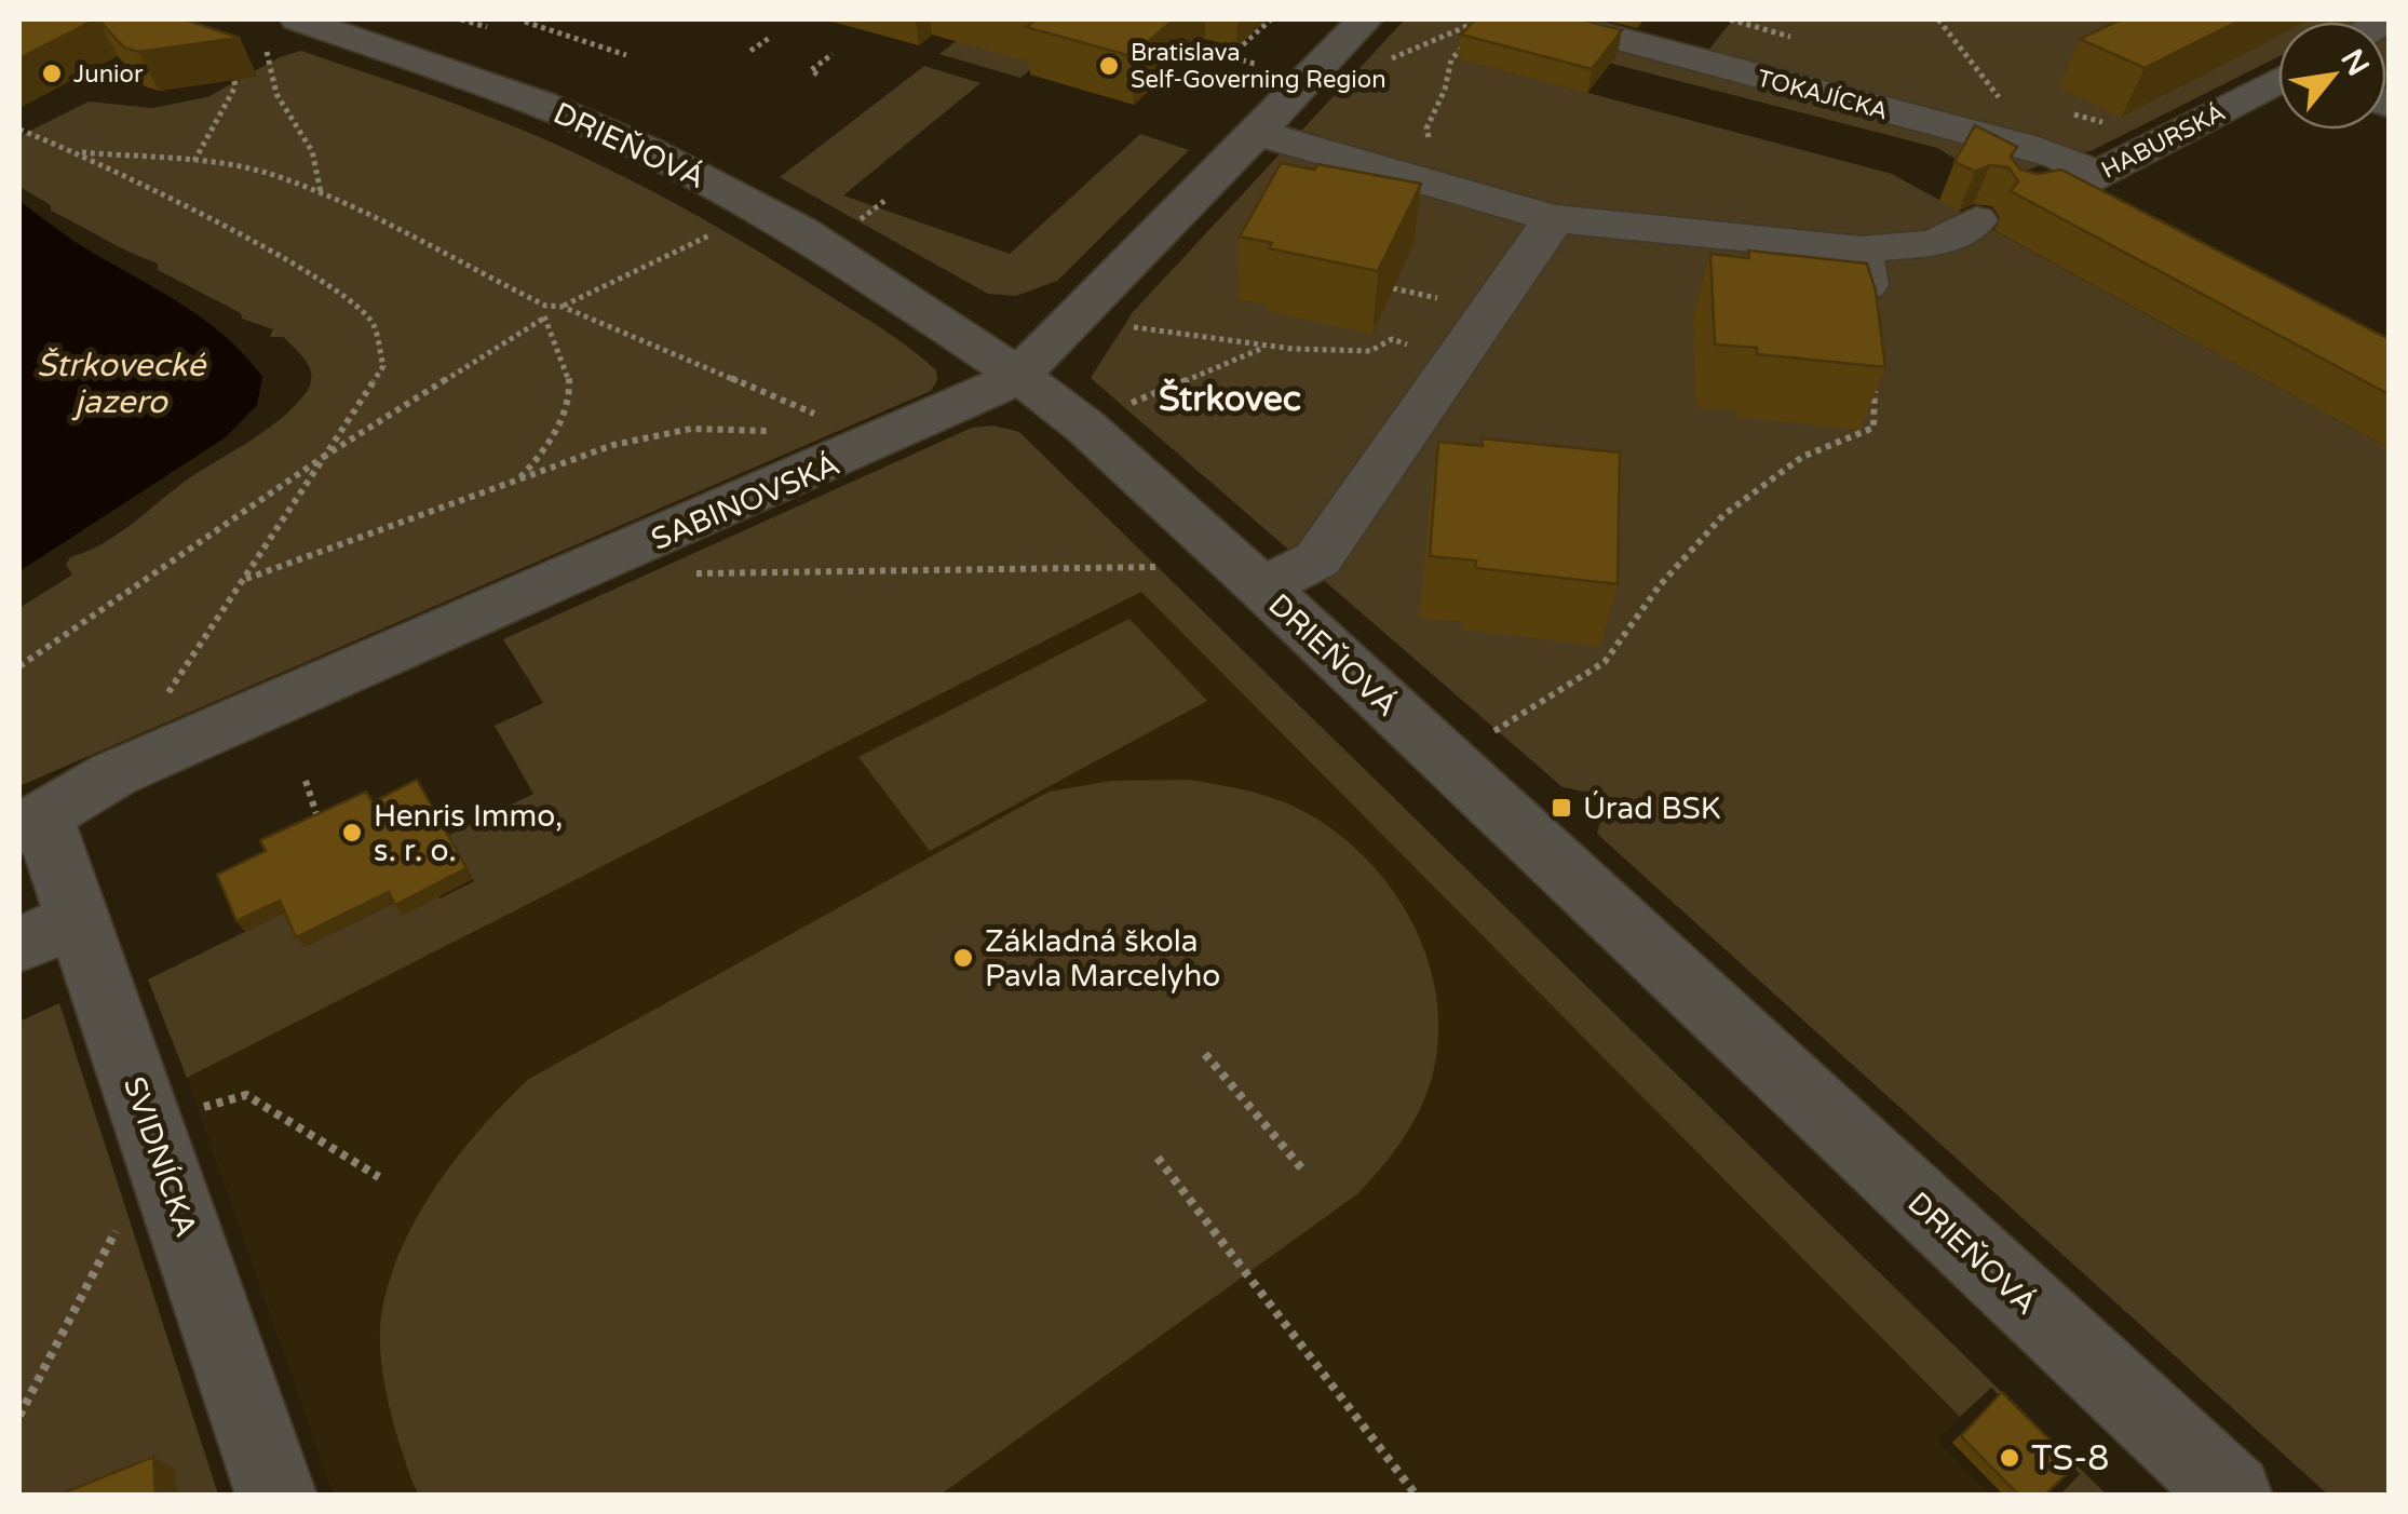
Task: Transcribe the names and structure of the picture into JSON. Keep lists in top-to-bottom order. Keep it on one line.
{"streets":{"street":["TOKAJÍCKA","HABURSKÁ","DRIEŇOVÁ","SABINOVSKÁ","SVIDNÍCKA"]},"crossings":[["TOKAJÍCKA","HABURSKÁ"],["DRIEŇOVÁ","SABINOVSKÁ"],["SABINOVSKÁ","SVIDNÍCKA"]],"districts":["Štrkovec"],"water":["Štrkovecké jazero"],"places":{"other":["Bratislava Self-Governing Region","Junior","Henris Immo, s. r. o.","Základná škola Pavla Marcelyho","TS-8"],"transit":["Úrad BSK"]},"north":"top right"}
